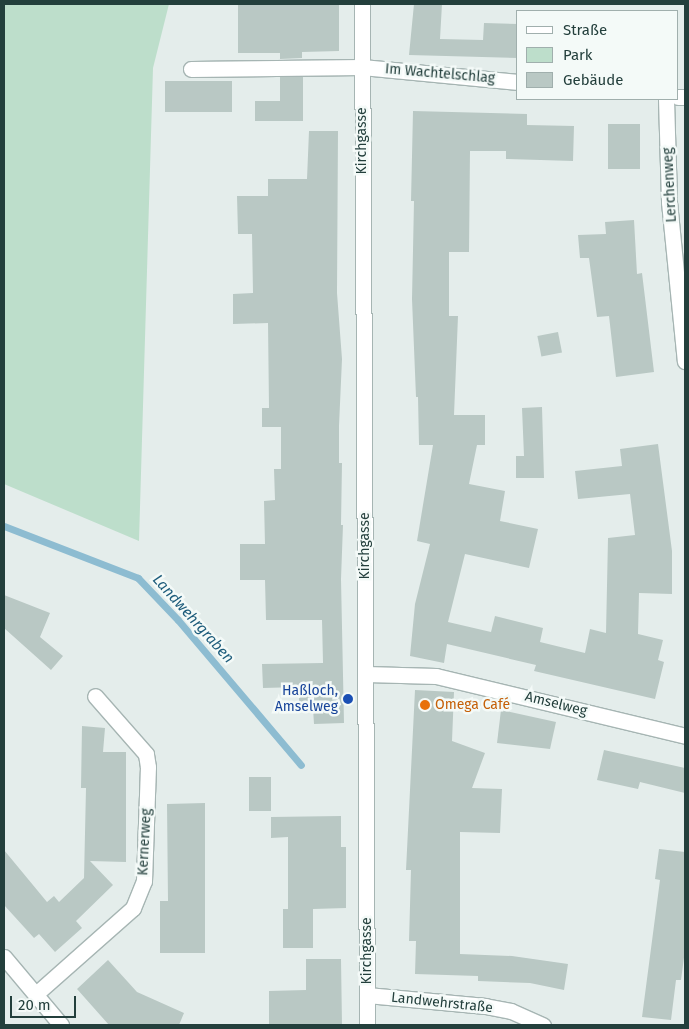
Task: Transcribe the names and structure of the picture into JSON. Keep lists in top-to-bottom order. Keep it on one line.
{"streets":{"street":["Im Wachtelschlag","Kirchgasse","Lerchenweg","Amselweg","Kernerweg","Landwehrstraße"]},"crossings":[["Im Wachtelschlag","Kirchgasse"],["Kirchgasse","Amselweg"],["Kirchgasse","Landwehrstraße"]],"water":["Landwehrgraben"],"places":["Haßloch, Amselweg","Omega Café"],"legend":["Straße","Park","Gebäude"],"scale_bar":"20 m"}
